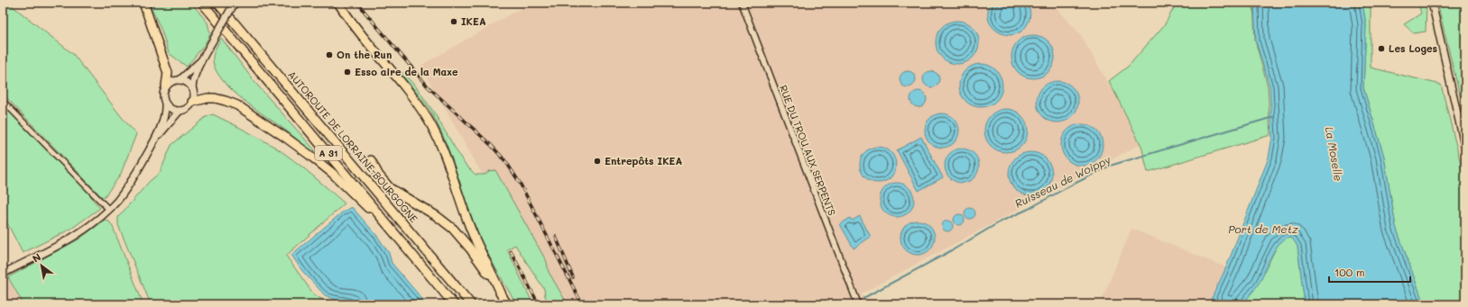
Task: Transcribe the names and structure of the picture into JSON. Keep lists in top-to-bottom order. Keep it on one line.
{"streets":{"highway":["AUTOROUTE DE LORRAINE-BOURGOGNE","A 31"],"street":["RUE DU TROU AUX SERPENTS"]},"water":["La Moselle","Ruisseau de Woippy","Port de Metz"],"places":["IKEA","Les Loges","On the Run","Esso aire de la Maxe","Entrepôts IKEA"],"scale_bar":"100 m","north":"top left"}
